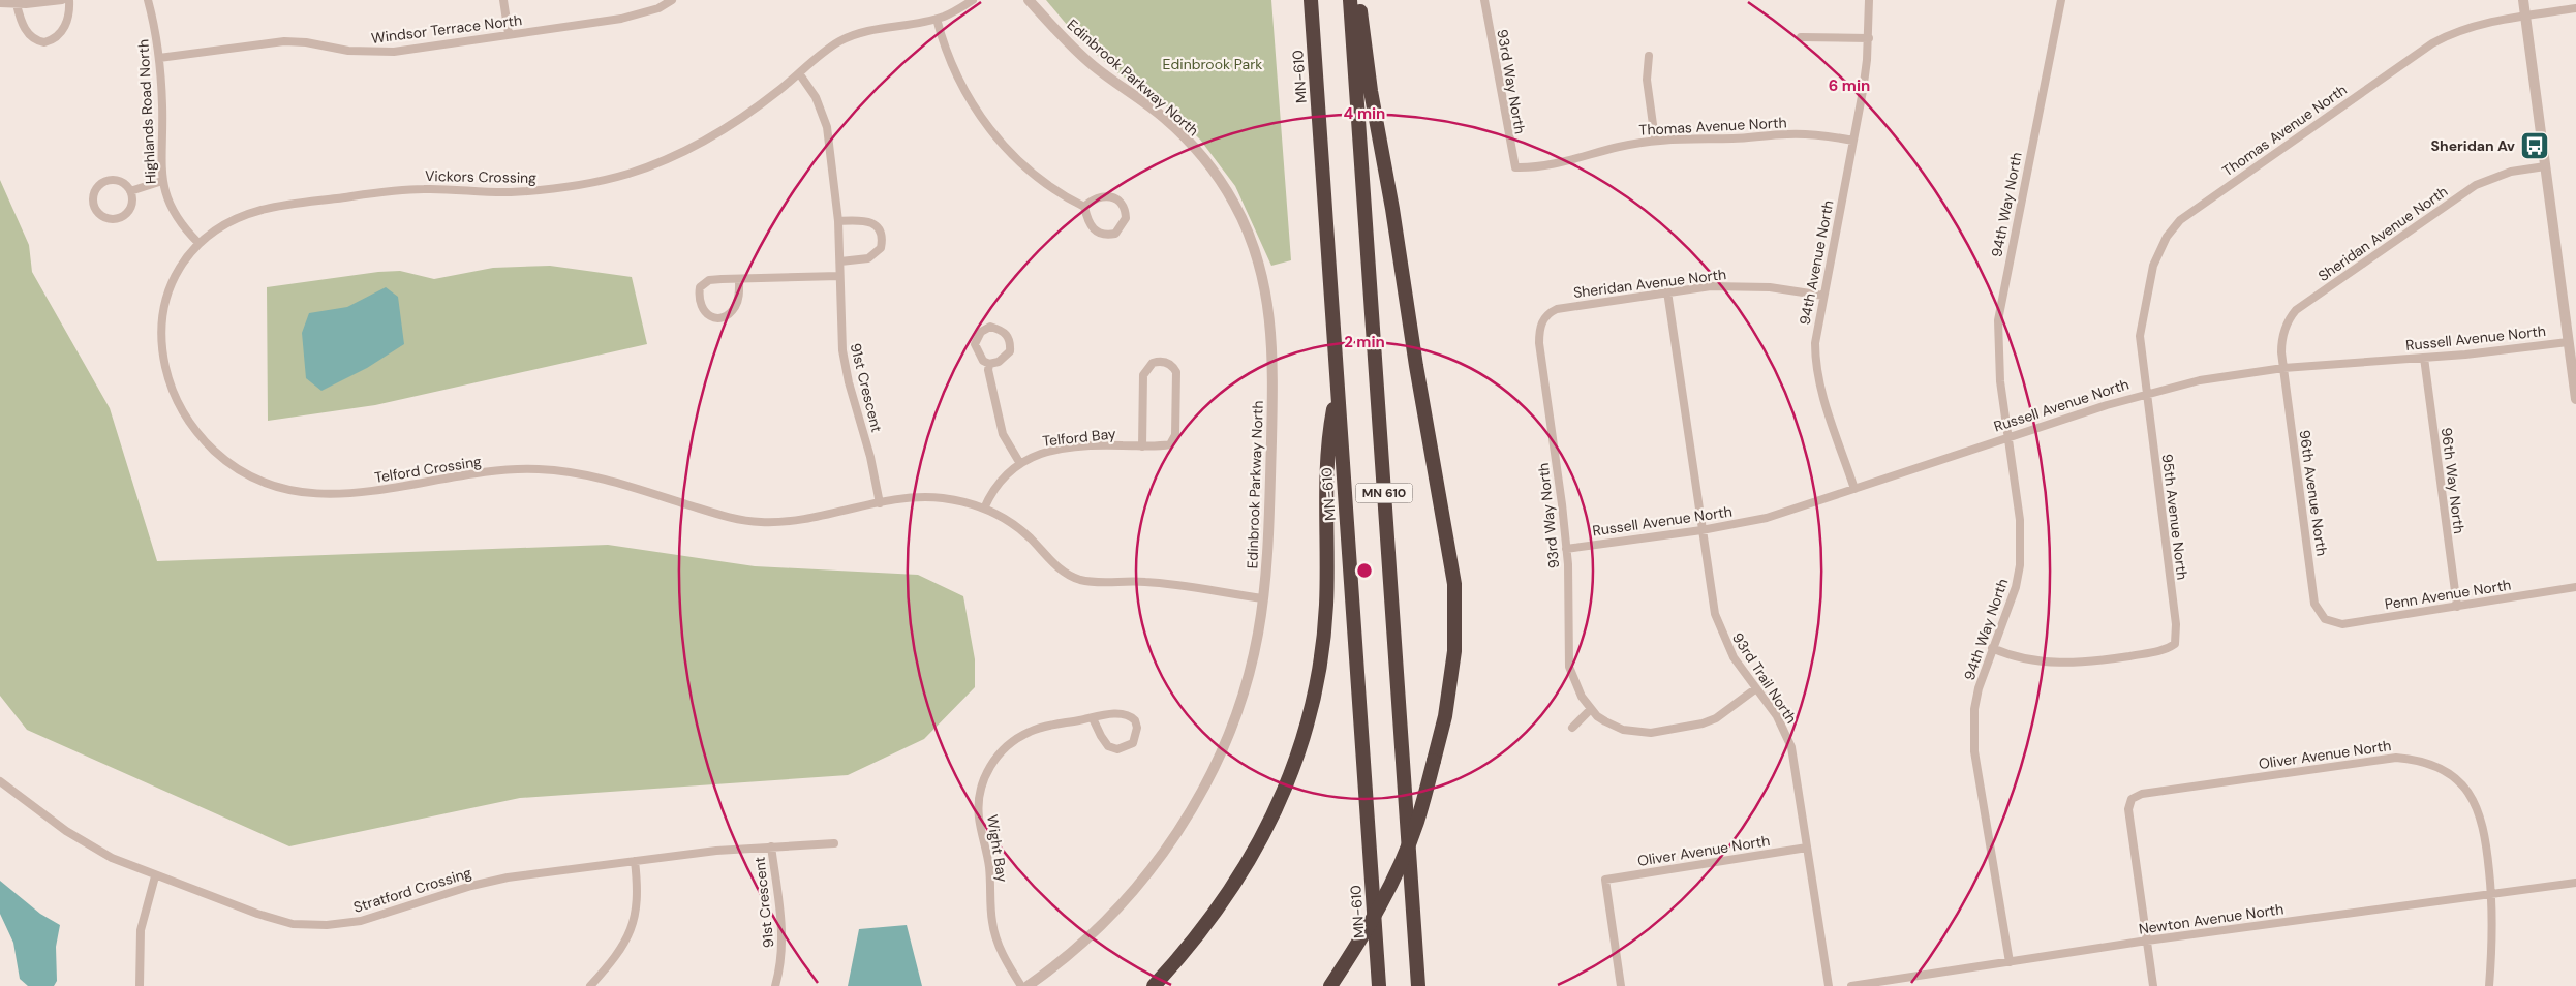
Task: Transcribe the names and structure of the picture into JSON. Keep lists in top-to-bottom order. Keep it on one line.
{"streets":{"highway":["MN-610","MN 610"],"street":["Windsor Terrace North","Edinbrook Parkway North","93rd Way North","Highlands Road North","Thomas Avenue North","Vickors Crossing","94th Way North","Sheridan Avenue North","94th Avenue North","Russell Avenue North","91st Crescent","Telford Bay","Telford Crossing","96th Way North","96th Avenue North","95th Avenue North","Penn Avenue North","93rd Trail North","Oliver Avenue North","Wight Bay","Stratford Crossing","Newton Avenue North"]},"crossings":[["Windsor Terrace North","Highlands Road North"],["Edinbrook Parkway North","Telford Crossing"],["93rd Way North","Thomas Avenue North"],["93rd Way North","Sheridan Avenue North"],["93rd Way North","Russell Avenue North"],["Highlands Road North","Vickors Crossing"],["Highlands Road North","Telford Crossing"],["Thomas Avenue North","94th Avenue North"],["Thomas Avenue North","Russell Avenue North"],["Thomas Avenue North","95th Avenue North"],["Vickors Crossing","91st Crescent"],["Vickors Crossing","Telford Crossing"],["94th Way North","Russell Avenue North"],["94th Way North","95th Avenue North"],["94th Way North","Newton Avenue North"],["Sheridan Avenue North","94th Avenue North"],["Sheridan Avenue North","Russell Avenue North"],["Sheridan Avenue North","96th Avenue North"],["Sheridan Avenue North","93rd Trail North"],["94th Avenue North","Russell Avenue North"],["Russell Avenue North","96th Way North"],["Russell Avenue North","96th Avenue North"],["Russell Avenue North","95th Avenue North"],["Russell Avenue North","93rd Trail North"],["91st Crescent","Telford Crossing"],["91st Crescent","Stratford Crossing"],["Telford Bay","Telford Crossing"],["96th Way North","Penn Avenue North"],["96th Avenue North","Penn Avenue North"],["93rd Trail North","Oliver Avenue North"],["Oliver Avenue North","Newton Avenue North"]],"parks":["Edinbrook Park"],"places":{"bus stop":["Sheridan Av"]},"rings":["6 min","4 min","2 min"]}
